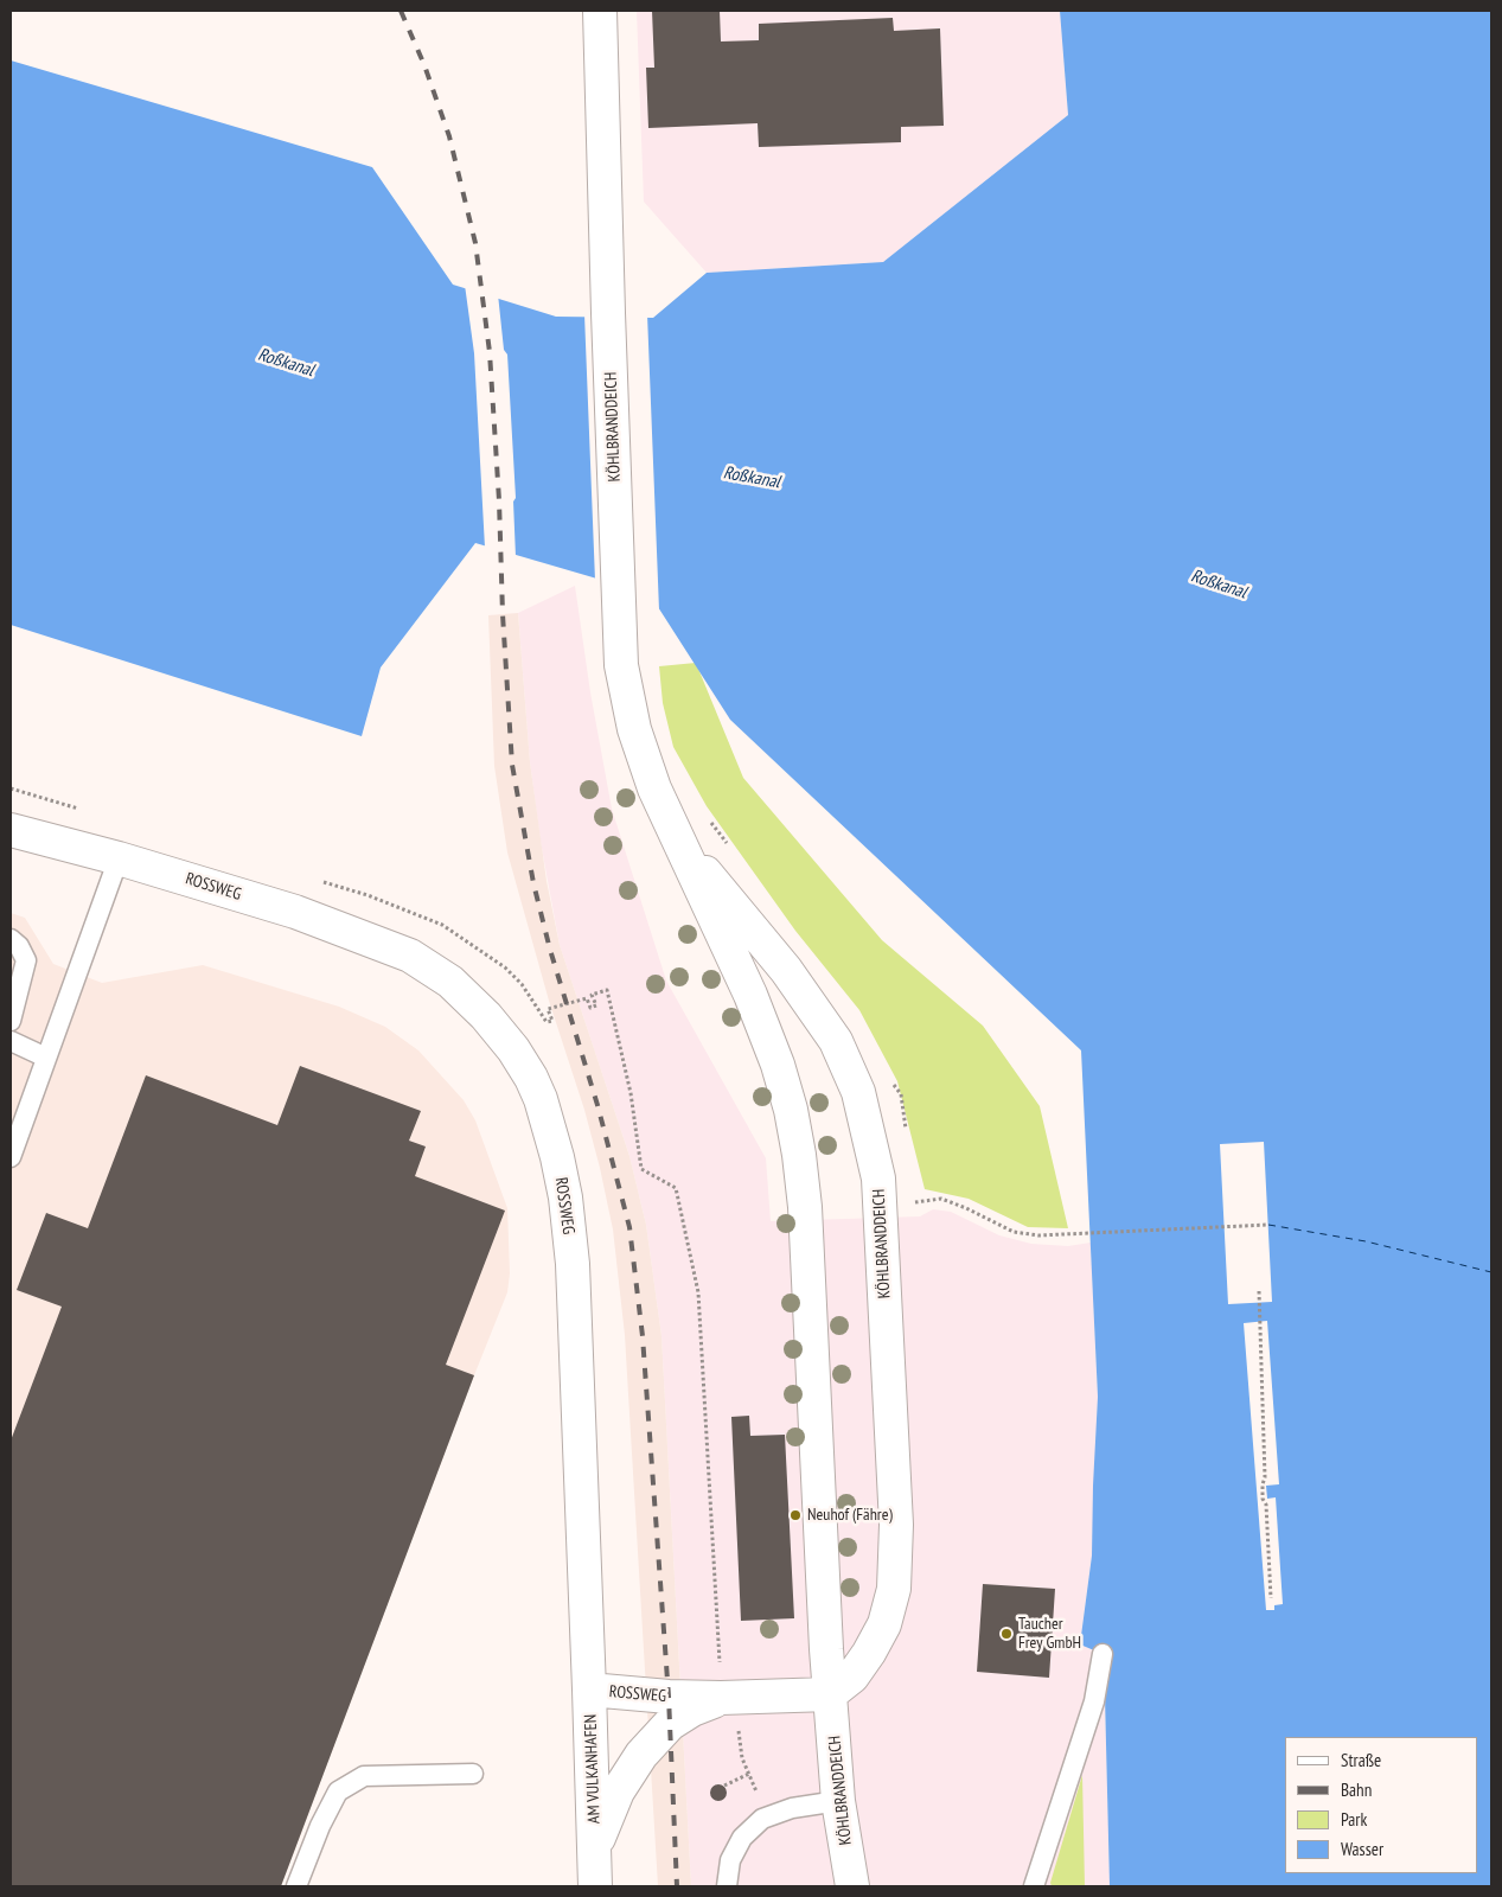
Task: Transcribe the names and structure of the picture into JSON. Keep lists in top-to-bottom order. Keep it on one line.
{"streets":{"street":["KÖHLBRANDDEICH","ROSSWEG","AM VULKANHAFEN"]},"crossings":[["KÖHLBRANDDEICH","ROSSWEG"],["ROSSWEG","AM VULKANHAFEN"]],"water":["Roßkanal"],"places":["Neuhof (Fähre)","Taucher Frey GmbH"],"legend":["Straße","Bahn","Park","Wasser"]}
